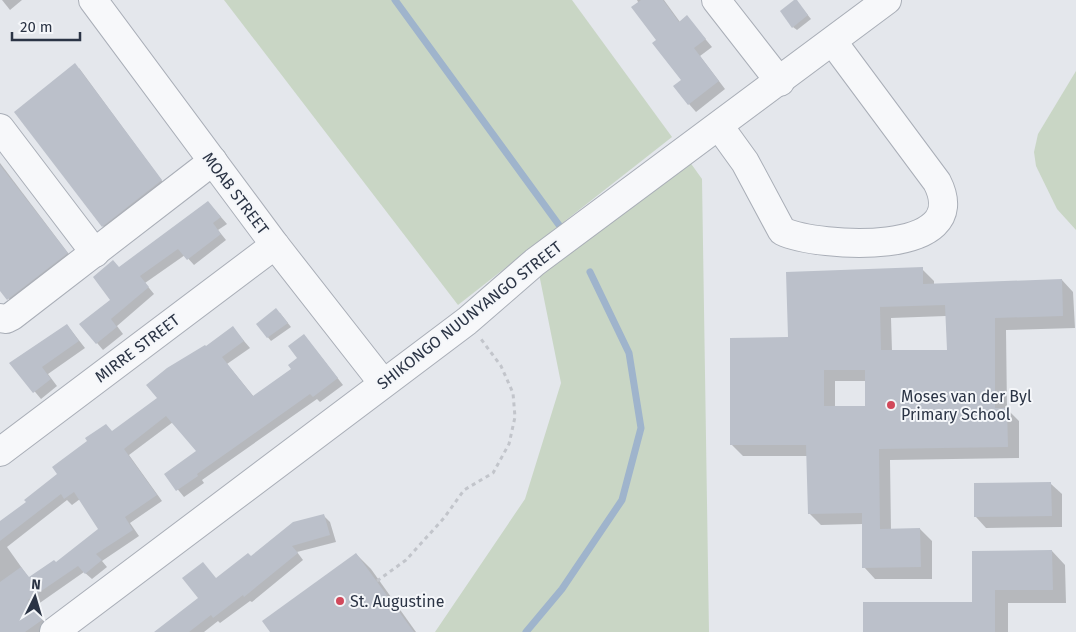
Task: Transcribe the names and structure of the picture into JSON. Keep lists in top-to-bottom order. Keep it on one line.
{"streets":{"street":["MOAB STREET","SHIKONGO NUUNYANGO STREET","MIRRE STREET"]},"crossings":[["MOAB STREET","SHIKONGO NUUNYANGO STREET"],["MOAB STREET","MIRRE STREET"]],"places":["Moses van der Byl Primary School","St. Augustine"],"scale_bar":"20 m","north":"top"}
